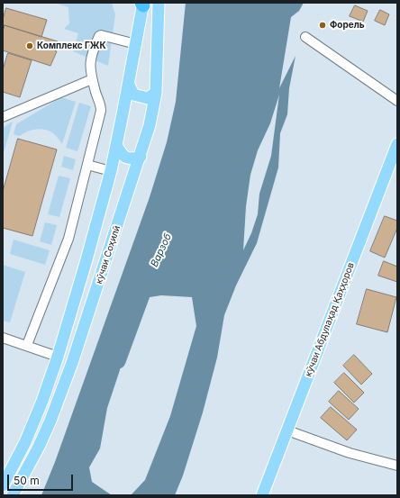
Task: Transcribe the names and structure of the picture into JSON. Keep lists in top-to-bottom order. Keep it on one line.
{"streets":{"main road":["кӯчаи Соҳилӣ","кӯчаи Абдулаҳад Қаҳҳоров"]},"water":["Варзоб"],"places":["Форель","Комплекс ГЖК"],"scale_bar":"50 m"}
